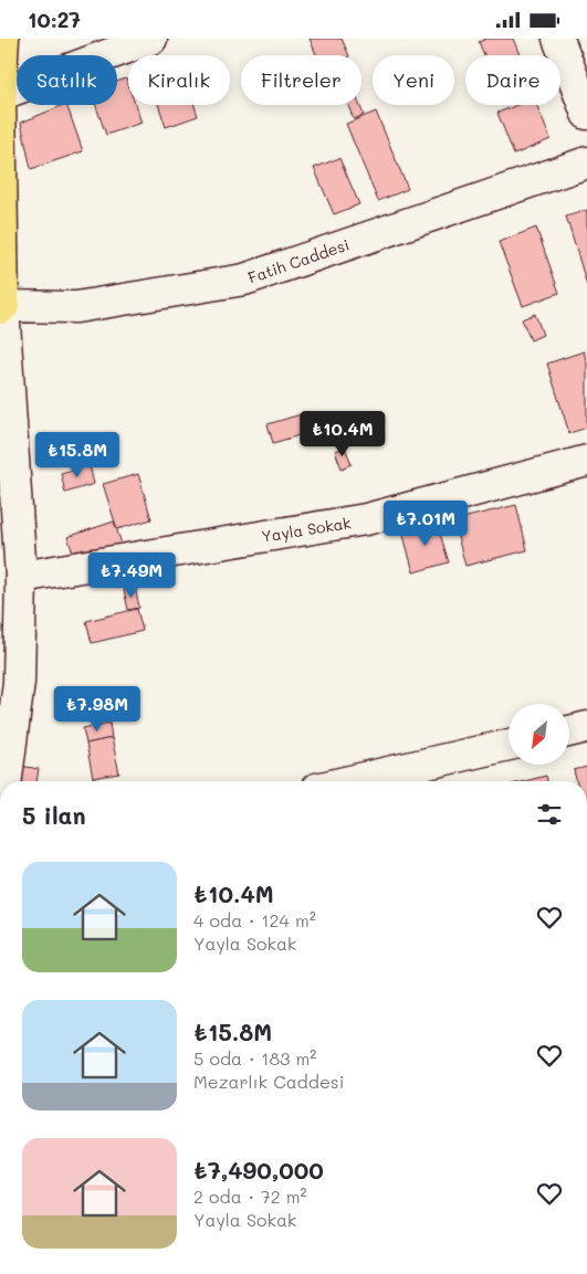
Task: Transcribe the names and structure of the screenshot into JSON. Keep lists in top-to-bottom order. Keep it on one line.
{"streets":{"street":["Fatih Caddesi","Yayla Sokak"]},"north":"bottom left","page":{"status":"10:27","chip":["Satılık","Kiralık","Filtreler","Yeni","Daire"],"price":["₺10.4M","₺15.8M","₺7.01M","₺7.49M","₺7.98M"],"heading":"5 ilan","list":[{"name":"₺10.4M","note":"4 oda · 124 m² · Yayla Sokak"},{"name":"₺15.8M","note":"5 oda · 183 m² · Mezarlık Caddesi"},{"name":"₺7,490,000","note":"2 oda · 72 m² · Yayla Sokak"}]}}
